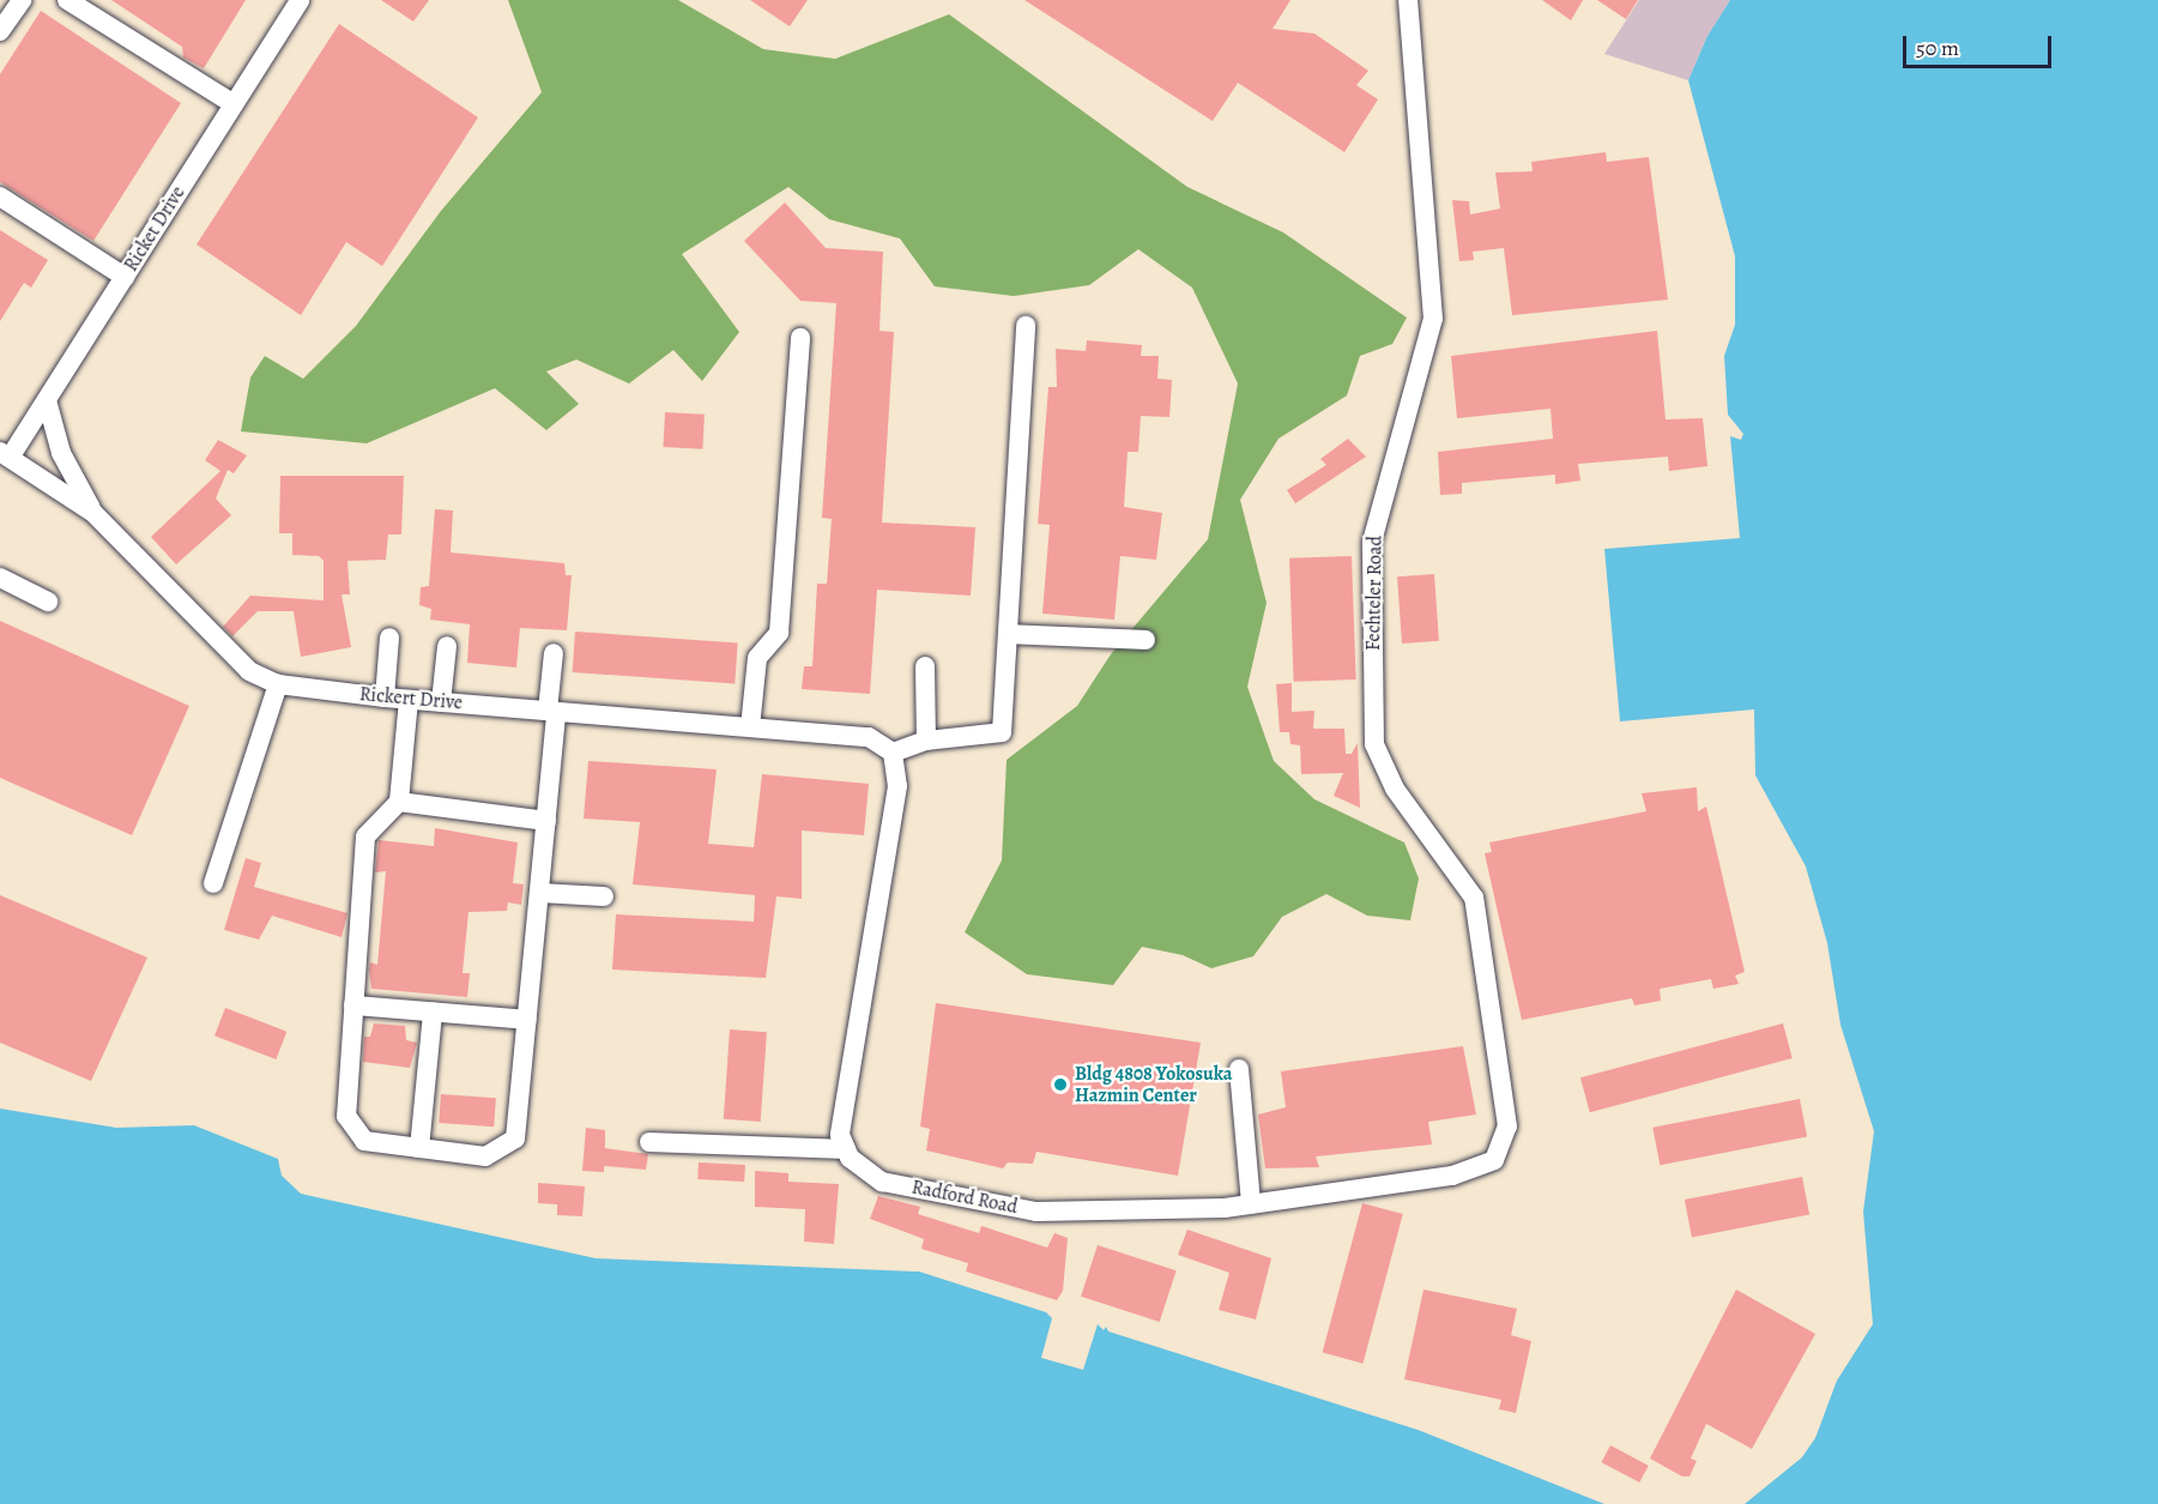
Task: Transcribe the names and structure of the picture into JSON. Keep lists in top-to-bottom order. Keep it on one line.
{"streets":{"street":["Ricket Drive","Fechteler Road","Rickert Drive","Radford Road"]},"crossings":[["Ricket Drive","Rickert Drive"],["Fechteler Road","Radford Road"]],"places":["Bldg 4808 Yokosuka Hazmin Center"],"scale_bar":"50 m"}
